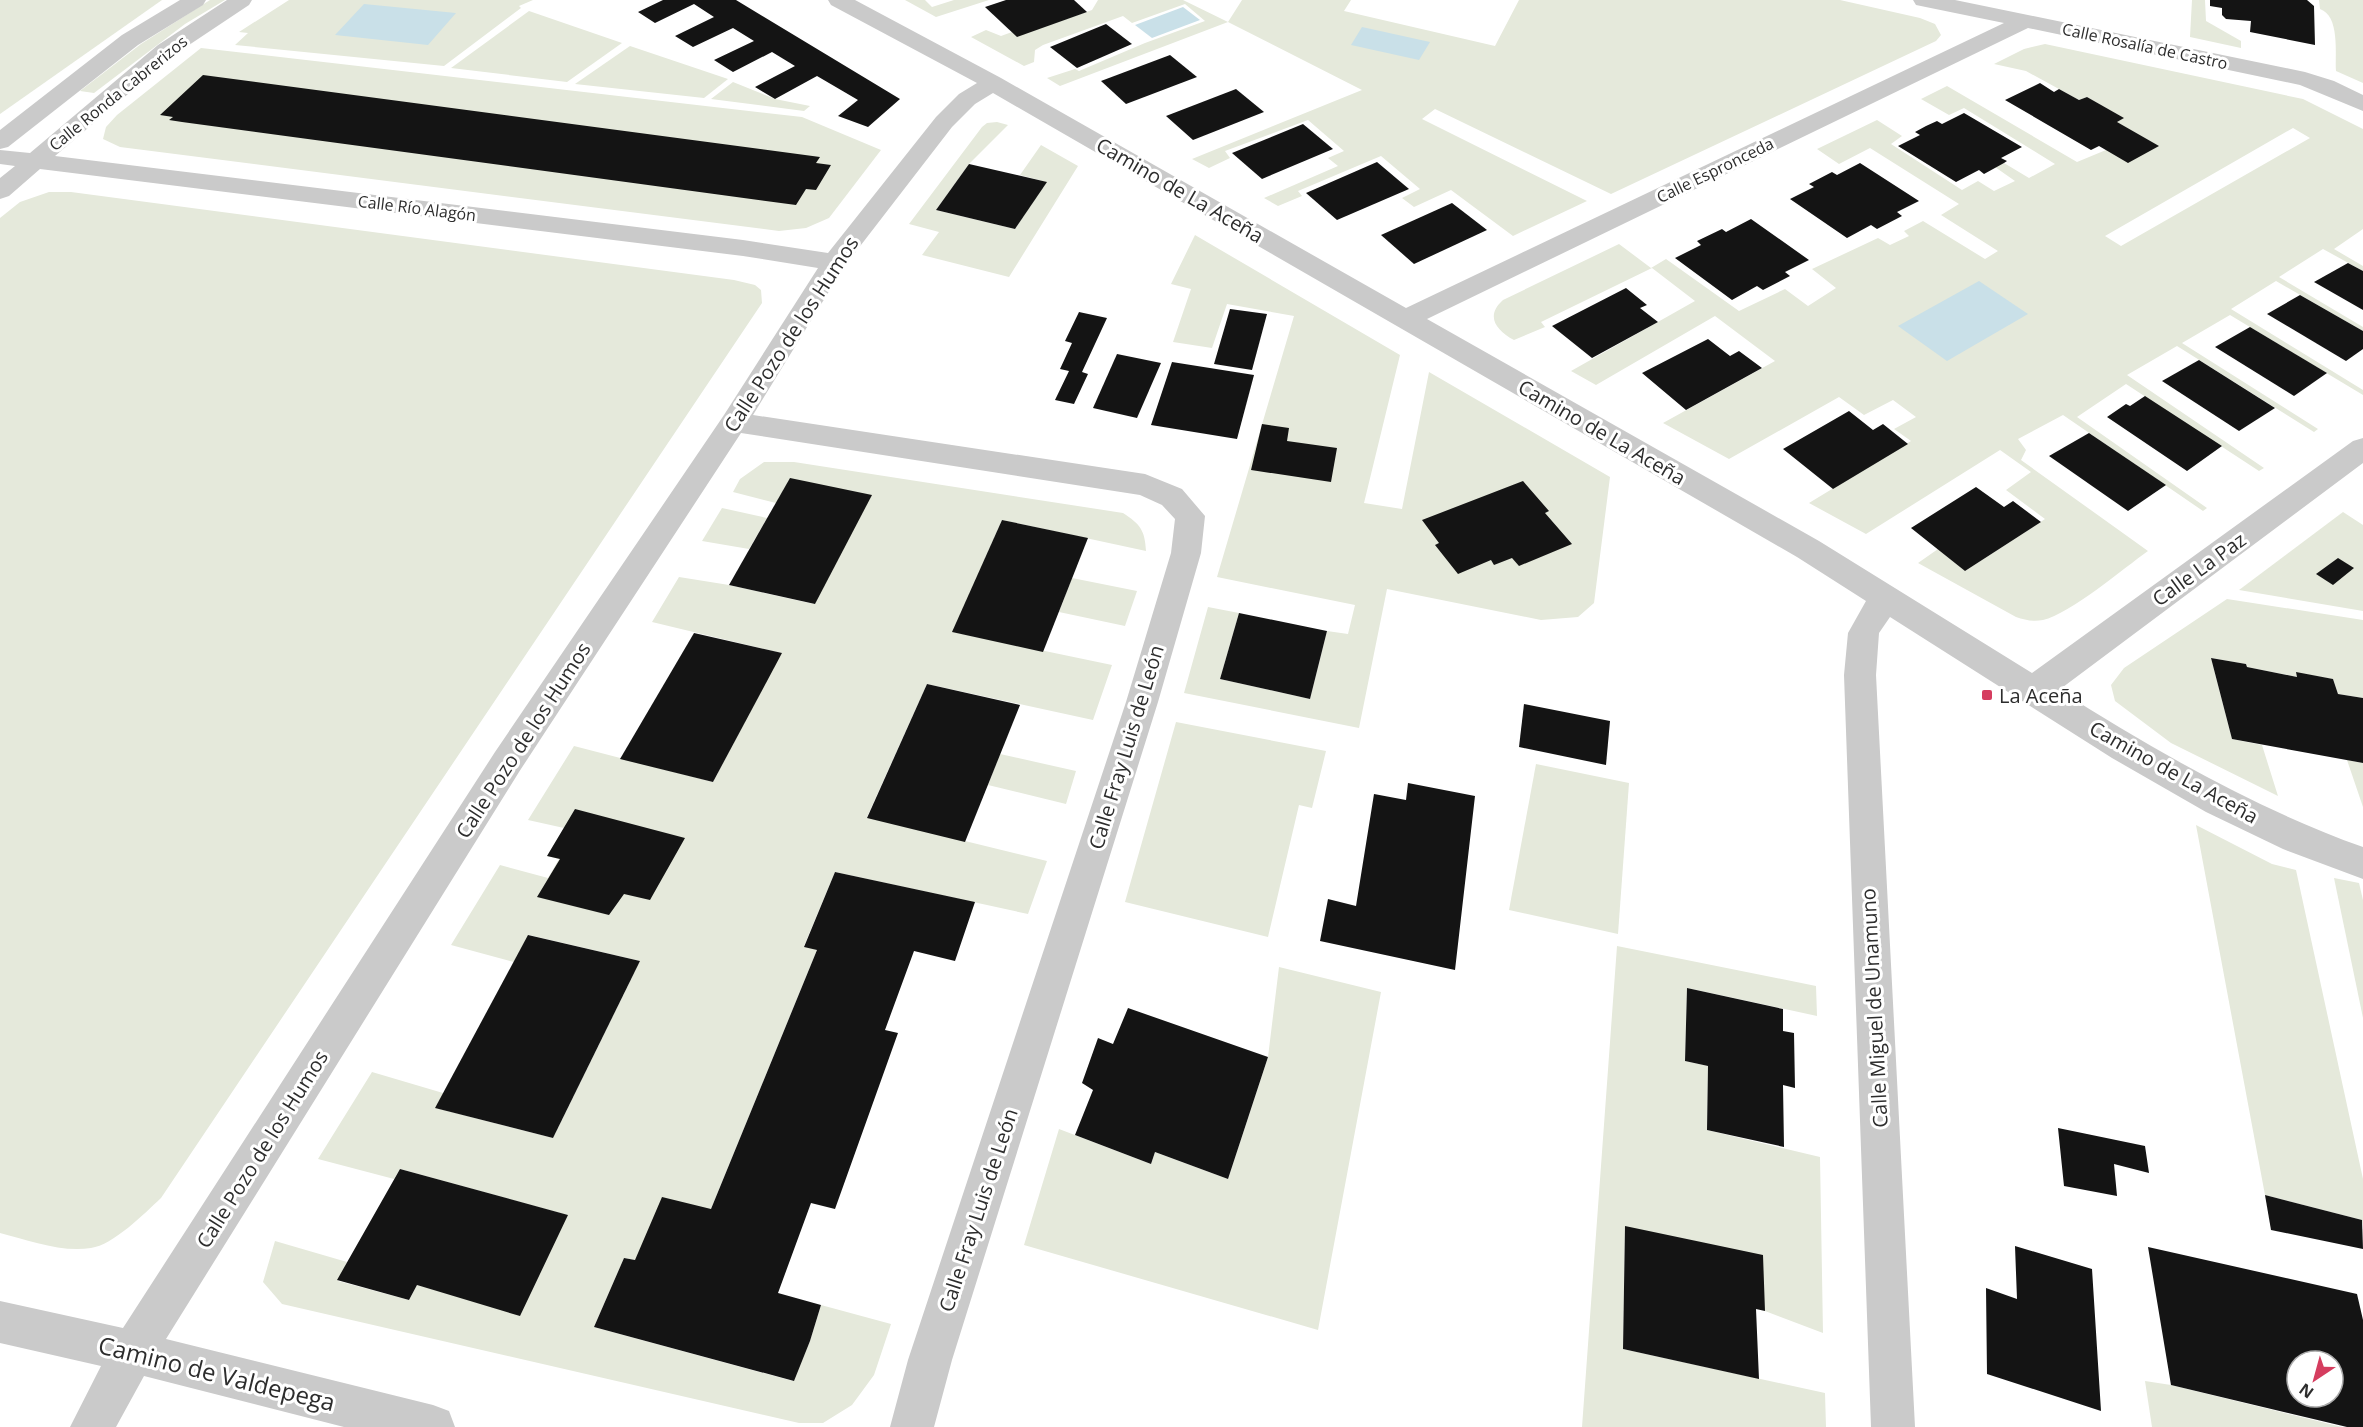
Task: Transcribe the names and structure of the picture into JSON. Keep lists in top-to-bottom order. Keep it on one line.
{"streets":{"street":["Calle Rosalía de Castro","Calle Ronda Cabrerizos","Calle Espronceda","Camino de La Aceña","Calle Río Alagón","Calle Pozo de los Humos","Calle La Paz","Calle Fray Luis de León","Calle Miguel de Unamuno","Camino de Valdepega"]},"crossings":[["Calle Rosalía de Castro","Calle Espronceda"],["Calle Ronda Cabrerizos","Calle Río Alagón"],["Calle Espronceda","Camino de La Aceña"],["Camino de La Aceña","Calle Pozo de los Humos"],["Camino de La Aceña","Calle La Paz"],["Camino de La Aceña","Calle Miguel de Unamuno"],["Calle Río Alagón","Calle Pozo de los Humos"],["Calle Pozo de los Humos","Calle Fray Luis de León"],["Calle Pozo de los Humos","Camino de Valdepega"]],"places":{"transit":["La Aceña"]},"north":"bottom left"}
